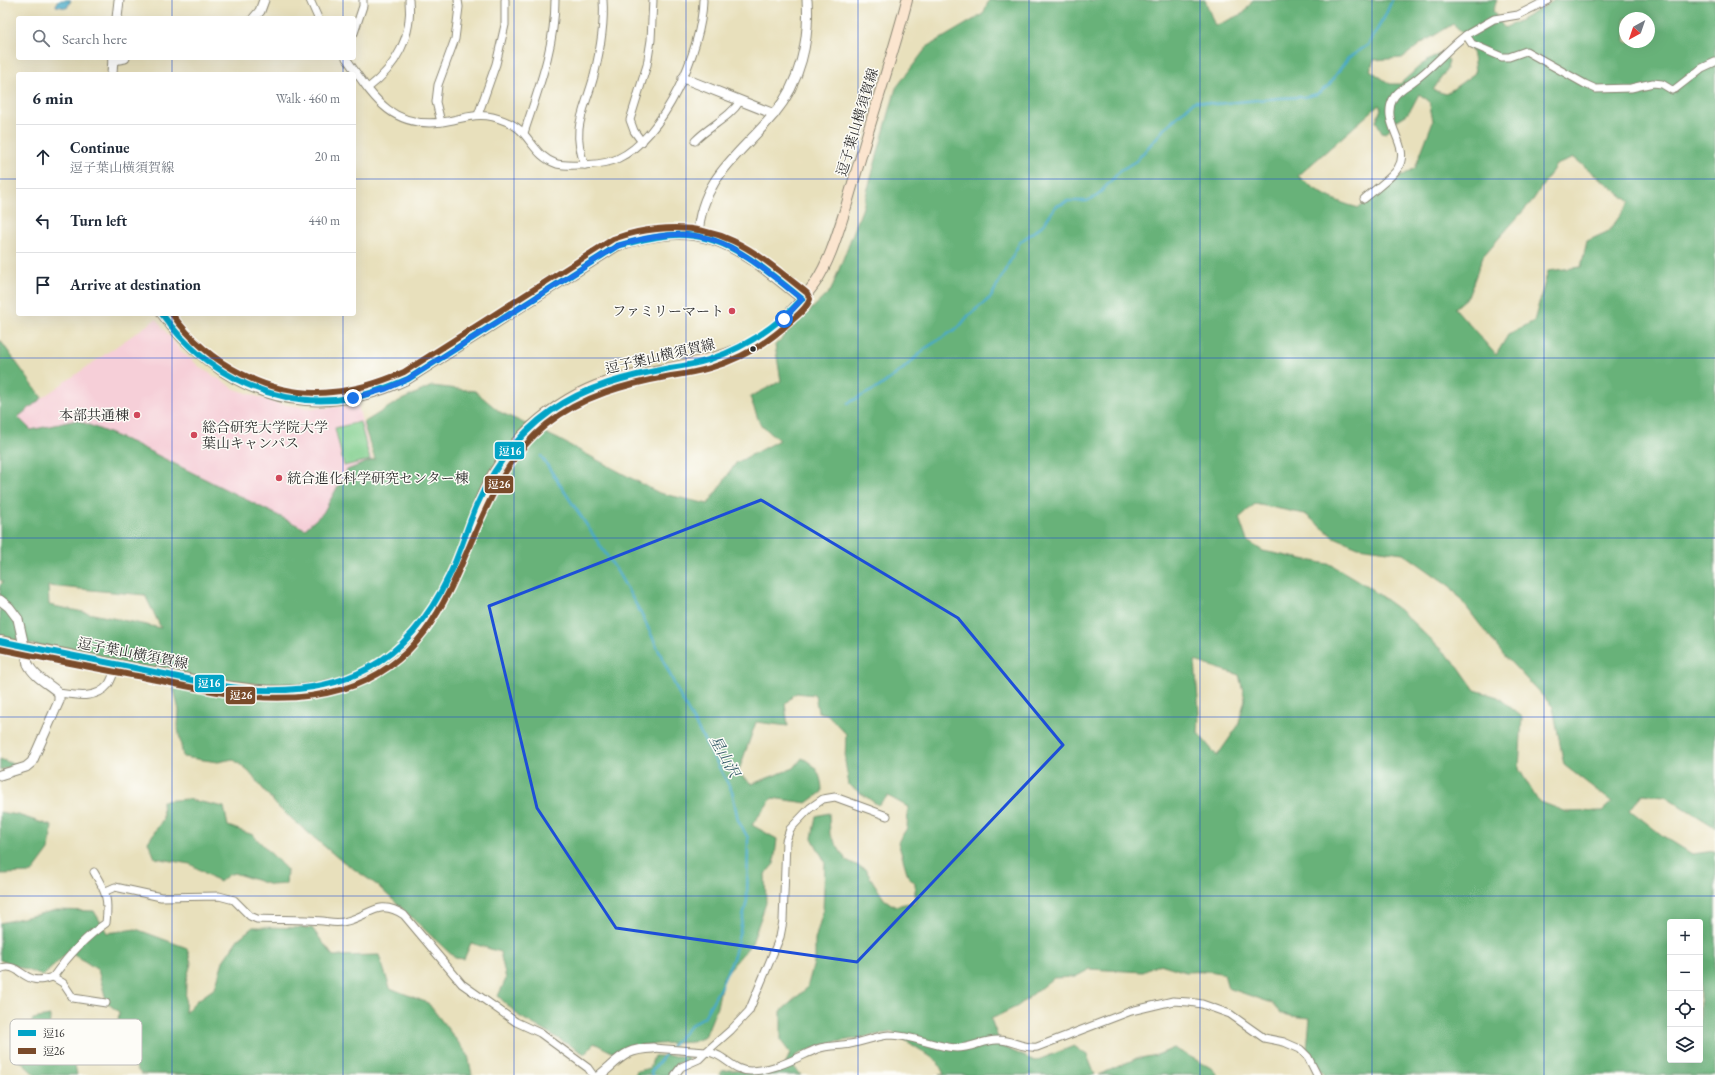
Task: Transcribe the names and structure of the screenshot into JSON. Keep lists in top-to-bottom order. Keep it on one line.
{"streets":{"main road":["逗子葉山横須賀線"]},"water":["星山沢"],"places":["ファミリーマート","本部共通棟","総合研究大学院大学 葉山キャンパス","統合進化科学研究センター棟"],"lines":["transit line 逗26","transit line 逗16"],"legend":["逗16","逗26"],"north":"bottom left","page":{"search":"Search here","heading":["6 min","Walk · 460 m"],"list":[["Continue","逗子葉山横須賀線","20 m"],["Turn left","440 m"],"Arrive at destination"],"map_buttons":["+","−"]}}
